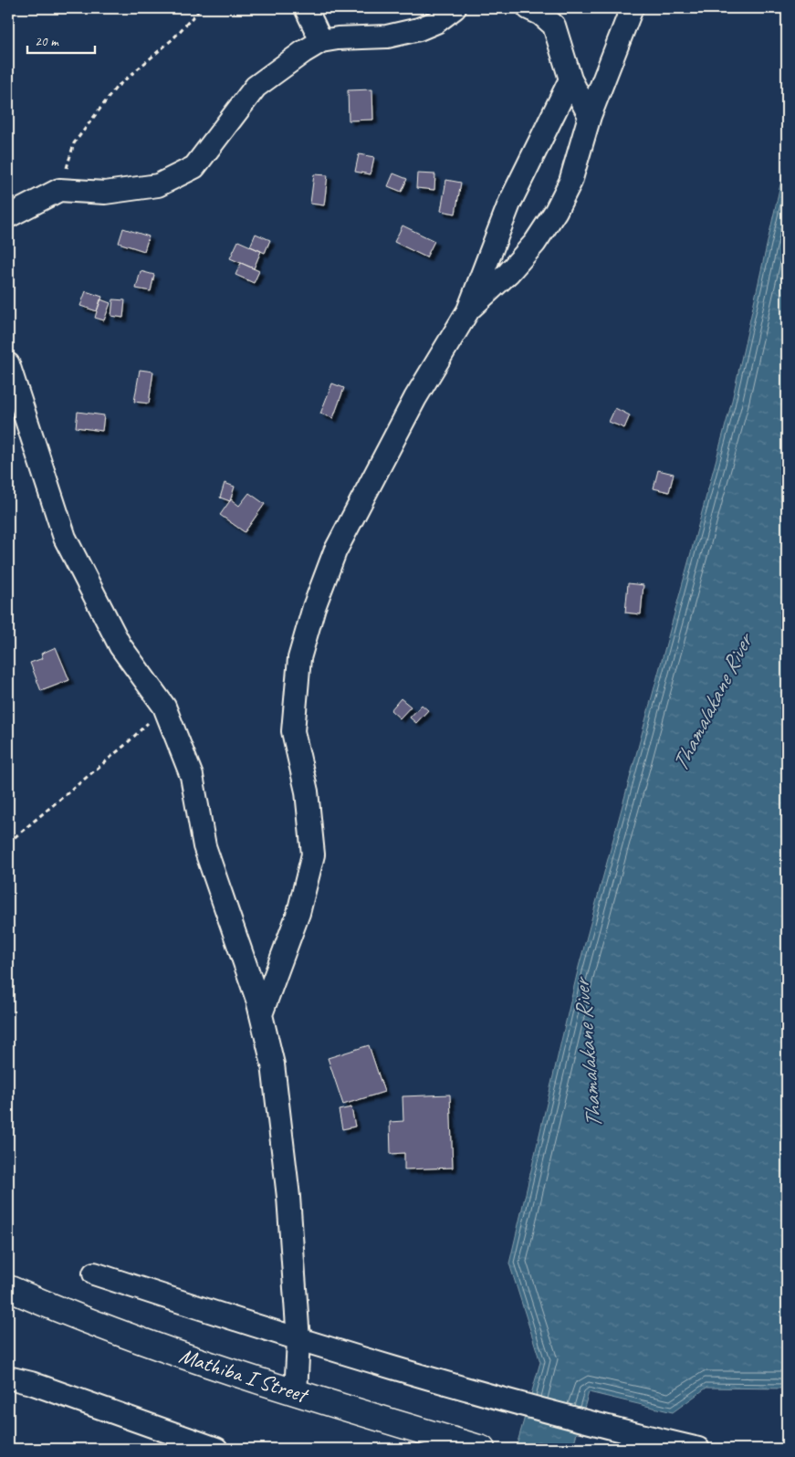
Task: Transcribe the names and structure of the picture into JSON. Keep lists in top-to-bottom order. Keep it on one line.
{"streets":{"street":["Mathiba I Street"]},"water":["Thamalakane River"],"scale_bar":"20 m"}
